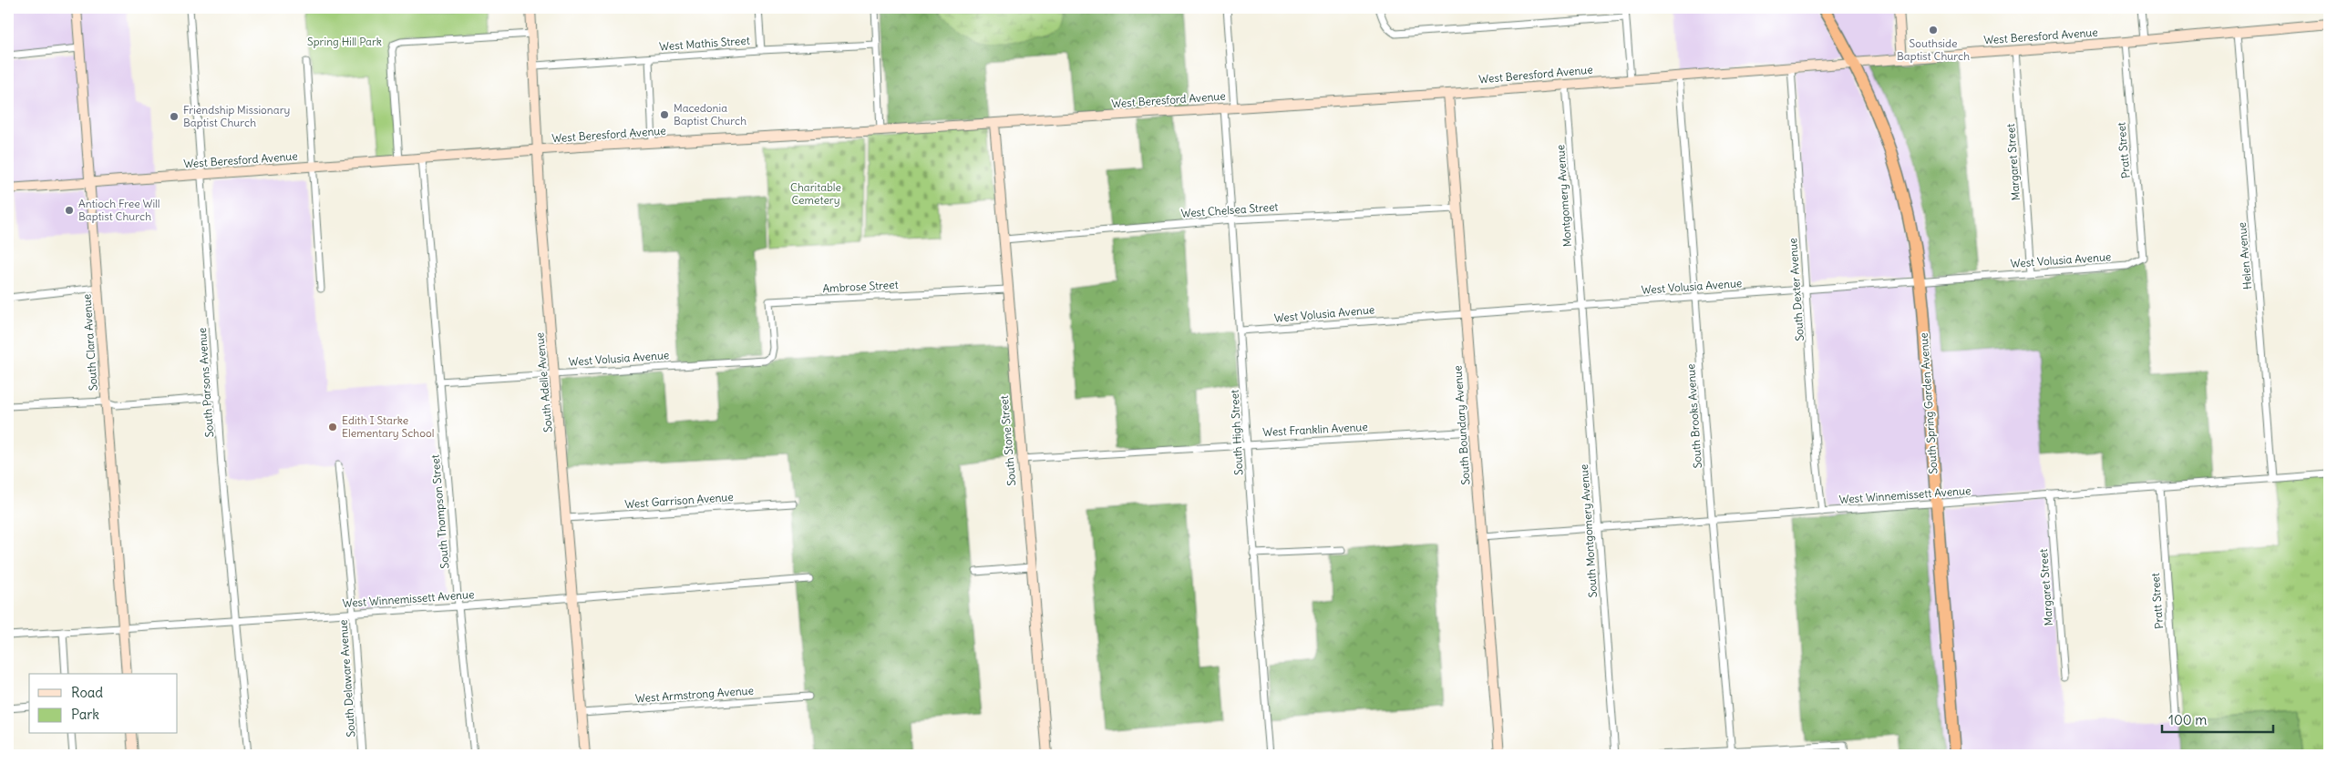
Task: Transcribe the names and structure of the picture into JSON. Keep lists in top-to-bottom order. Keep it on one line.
{"streets":{"highway":["South Spring Garden Avenue"],"street":["West Beresford Avenue","West Mathis Street","Pratt Street","Margaret Street","Montgomery Avenue","West Chelsea Street","Helen Avenue","West Volusia Avenue","Ambrose Street","South Dexter Avenue","South Clara Avenue","South Parsons Avenue","South Adelle Avenue","South Brooks Avenue","South Boundary Avenue","West Franklin Avenue","South High Street","South Stone Street","West Winnemissett Avenue","West Garrison Avenue","South Thompson Street","South Montgomery Avenue","South Delaware Avenue","West Armstrong Avenue"]},"crossings":[["West Beresford Avenue","Pratt Street"],["West Beresford Avenue","Margaret Street"],["West Beresford Avenue","Montgomery Avenue"],["West Beresford Avenue","Helen Avenue"],["West Beresford Avenue","South Dexter Avenue"],["West Beresford Avenue","South Clara Avenue"],["West Beresford Avenue","South Parsons Avenue"],["West Beresford Avenue","South Adelle Avenue"],["West Beresford Avenue","South Spring Garden Avenue"],["West Beresford Avenue","South Brooks Avenue"],["West Beresford Avenue","South Boundary Avenue"],["West Beresford Avenue","South High Street"],["West Beresford Avenue","South Stone Street"],["West Beresford Avenue","South Thompson Street"],["West Mathis Street","South Adelle Avenue"],["Pratt Street","West Volusia Avenue"],["Pratt Street","West Winnemissett Avenue"],["Margaret Street","West Volusia Avenue"],["Margaret Street","West Winnemissett Avenue"],["Montgomery Avenue","West Volusia Avenue"],["Montgomery Avenue","South Montgomery Avenue"],["West Chelsea Street","South Boundary Avenue"],["West Chelsea Street","South High Street"],["West Chelsea Street","South Stone Street"],["Helen Avenue","West Winnemissett Avenue"],["West Volusia Avenue","Ambrose Street"],["West Volusia Avenue","South Dexter Avenue"],["West Volusia Avenue","South Adelle Avenue"],["West Volusia Avenue","South Spring Garden Avenue"],["West Volusia Avenue","South Brooks Avenue"],["West Volusia Avenue","South Boundary Avenue"],["West Volusia Avenue","South High Street"],["West Volusia Avenue","South Thompson Street"],["West Volusia Avenue","South Montgomery Avenue"],["Ambrose Street","South Stone Street"],["South Dexter Avenue","West Winnemissett Avenue"],["South Clara Avenue","West Winnemissett Avenue"],["South Parsons Avenue","West Winnemissett Avenue"],["South Adelle Avenue","West Winnemissett Avenue"],["South Adelle Avenue","West Garrison Avenue"],["South Adelle Avenue","West Armstrong Avenue"],["South Spring Garden Avenue","West Winnemissett Avenue"],["South Brooks Avenue","West Winnemissett Avenue"],["South Boundary Avenue","West Franklin Avenue"],["South Boundary Avenue","West Winnemissett Avenue"],["West Franklin Avenue","South High Street"],["West Franklin Avenue","South Stone Street"],["West Winnemissett Avenue","South Thompson Street"],["West Winnemissett Avenue","South Montgomery Avenue"],["West Winnemissett Avenue","South Delaware Avenue"]],"parks":["Spring Hill Park","Charitable Cemetery"],"places":["Southside Baptist Church","Macedonia Baptist Church","Friendship Missionary Baptist Church","Antioch Free Will Baptist Church","Edith I Starke Elementary School"],"legend":["Road","Park"],"scale_bar":"100 m"}
